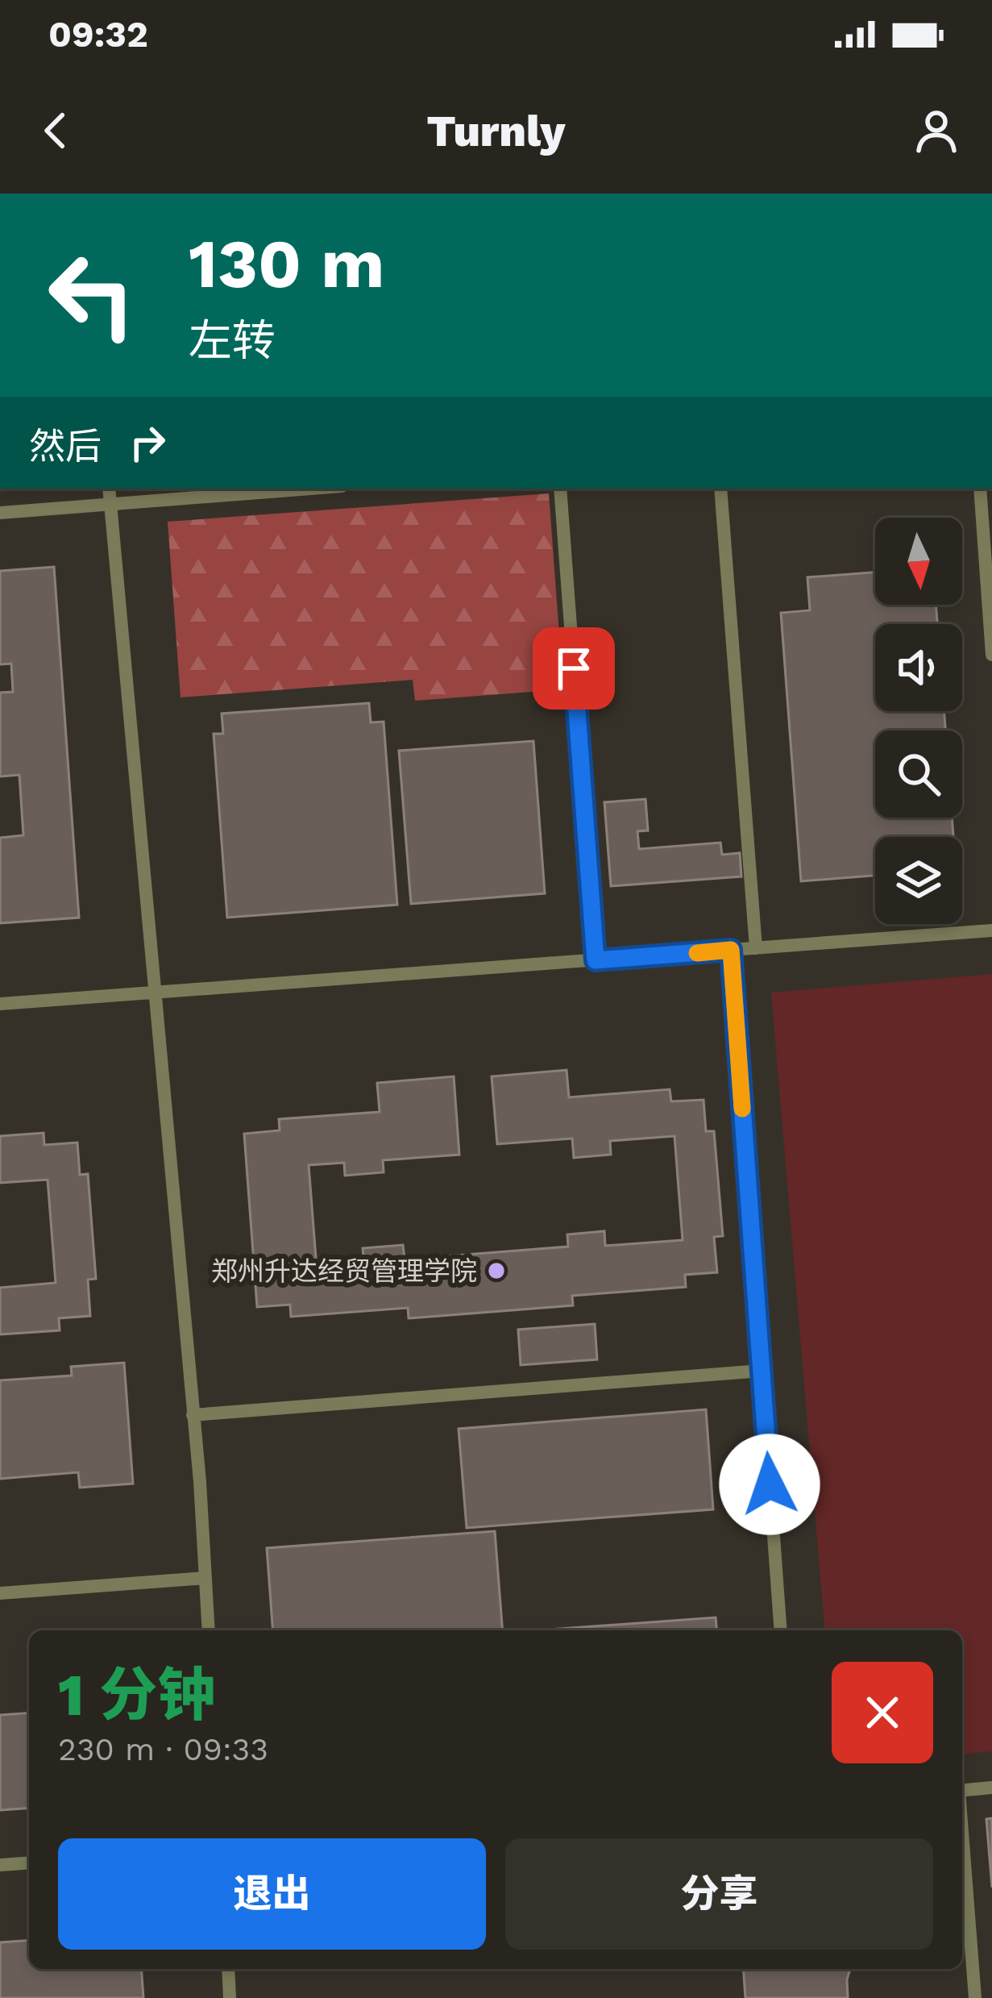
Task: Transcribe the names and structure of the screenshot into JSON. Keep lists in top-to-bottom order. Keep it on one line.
{"places":["郑州升达经贸管理学院"],"north":"bottom","page":{"status":"09:32","header":"Turnly","turn":["130 m","左转"],"then":"然后","heading":["1 分钟","230 m · 09:33"],"buttons":["退出","分享"]}}
